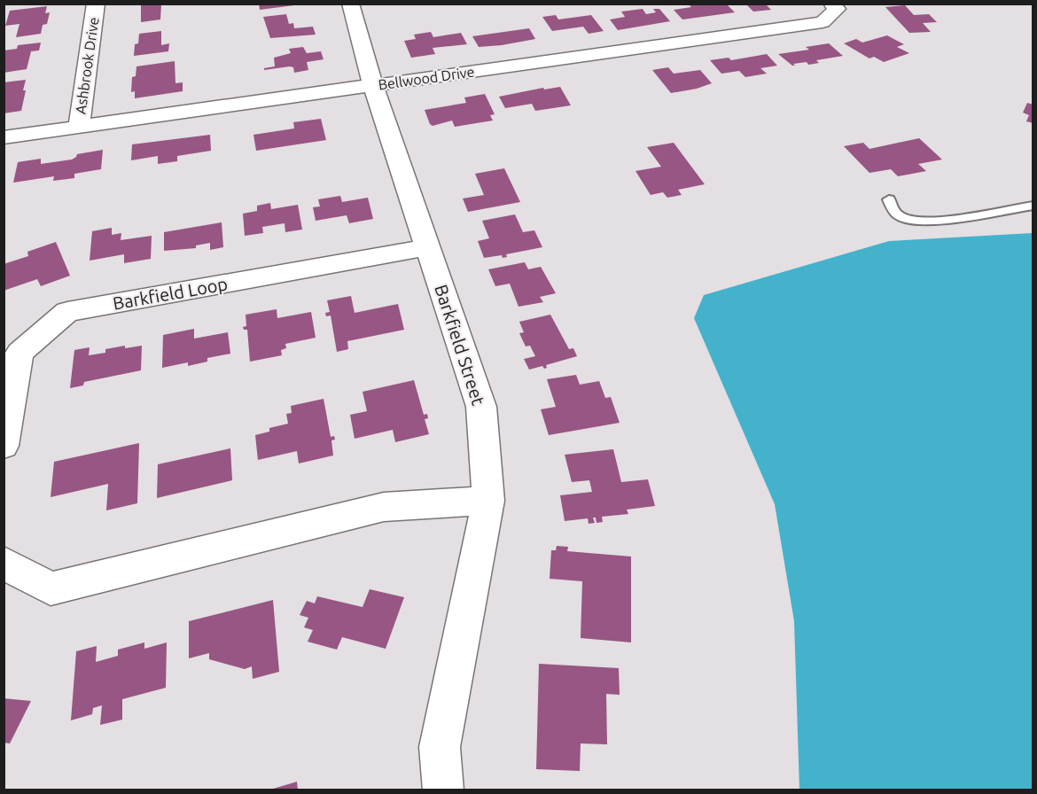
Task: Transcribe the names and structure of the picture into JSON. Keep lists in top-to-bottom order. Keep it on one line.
{"streets":{"street":["Ashbrook Drive","Bellwood Drive","Barkfield Loop","Barkfield Street"]},"crossings":[["Ashbrook Drive","Bellwood Drive"],["Bellwood Drive","Barkfield Street"],["Barkfield Loop","Barkfield Street"]]}
